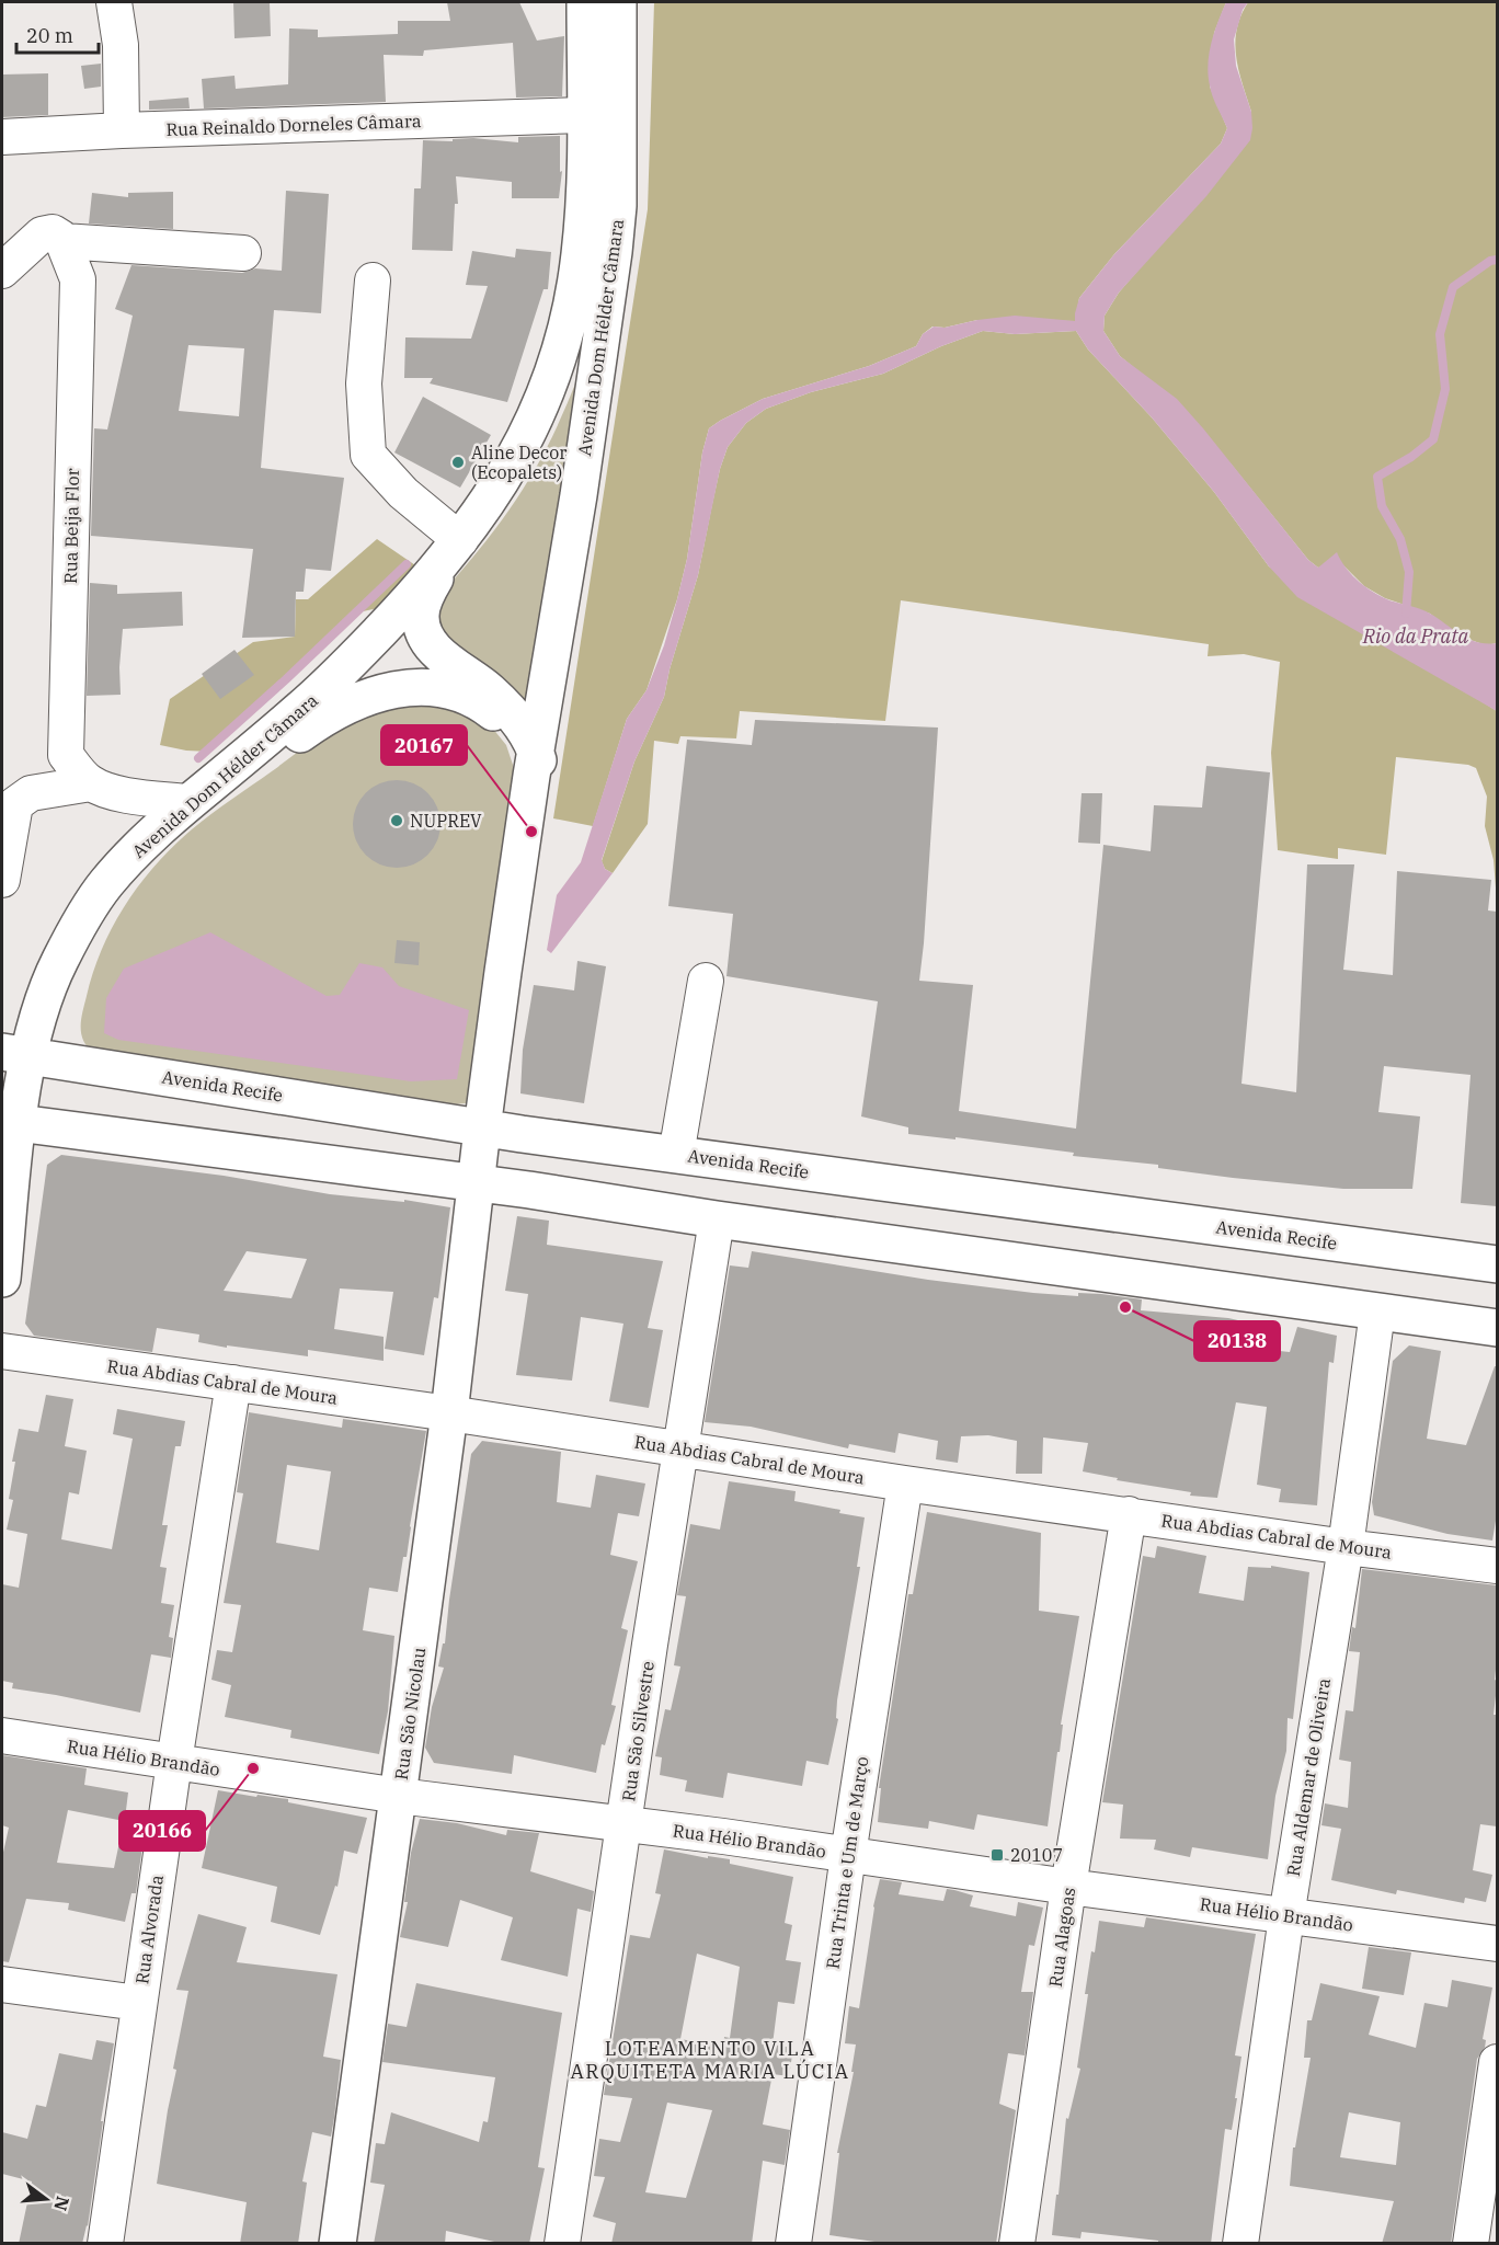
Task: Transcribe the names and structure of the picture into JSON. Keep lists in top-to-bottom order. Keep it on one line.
{"streets":{"main road":["Avenida Dom Hélder Câmara","Avenida Recife","Rua São Nicolau"],"street":["Rua Reinaldo Dorneles Câmara","Rua Beija Flor","Rua Abdias Cabral de Moura","Rua São Silvestre","Rua Hélio Brandão","Rua Aldemar de Oliveira","Rua Trinta e Um de Março","Rua Alvorada","Rua Alagoas"]},"crossings":[["Rua Reinaldo Dorneles Câmara","Avenida Dom Hélder Câmara"],["Avenida Dom Hélder Câmara","Avenida Recife"],["Avenida Dom Hélder Câmara","Rua São Nicolau"],["Rua Abdias Cabral de Moura","Rua São Nicolau"],["Rua Abdias Cabral de Moura","Rua São Silvestre"],["Rua Abdias Cabral de Moura","Rua Aldemar de Oliveira"],["Rua Abdias Cabral de Moura","Rua Trinta e Um de Março"],["Rua Abdias Cabral de Moura","Rua Alvorada"],["Rua Abdias Cabral de Moura","Rua Alagoas"],["Rua São Nicolau","Rua Hélio Brandão"],["Rua São Silvestre","Rua Hélio Brandão"],["Rua Hélio Brandão","Rua Aldemar de Oliveira"],["Rua Hélio Brandão","Rua Trinta e Um de Março"],["Rua Hélio Brandão","Rua Alvorada"],["Rua Hélio Brandão","Rua Alagoas"]],"districts":["LOTEAMENTO VILA ARQUITETA MARIA LÚCIA"],"water":["Rio da Prata"],"places":{"other":["Aline Decor (Ecopalets)","NUPREV","20167","20138","20166"],"transit":["20107"]},"scale_bar":"20 m","north":"right"}
